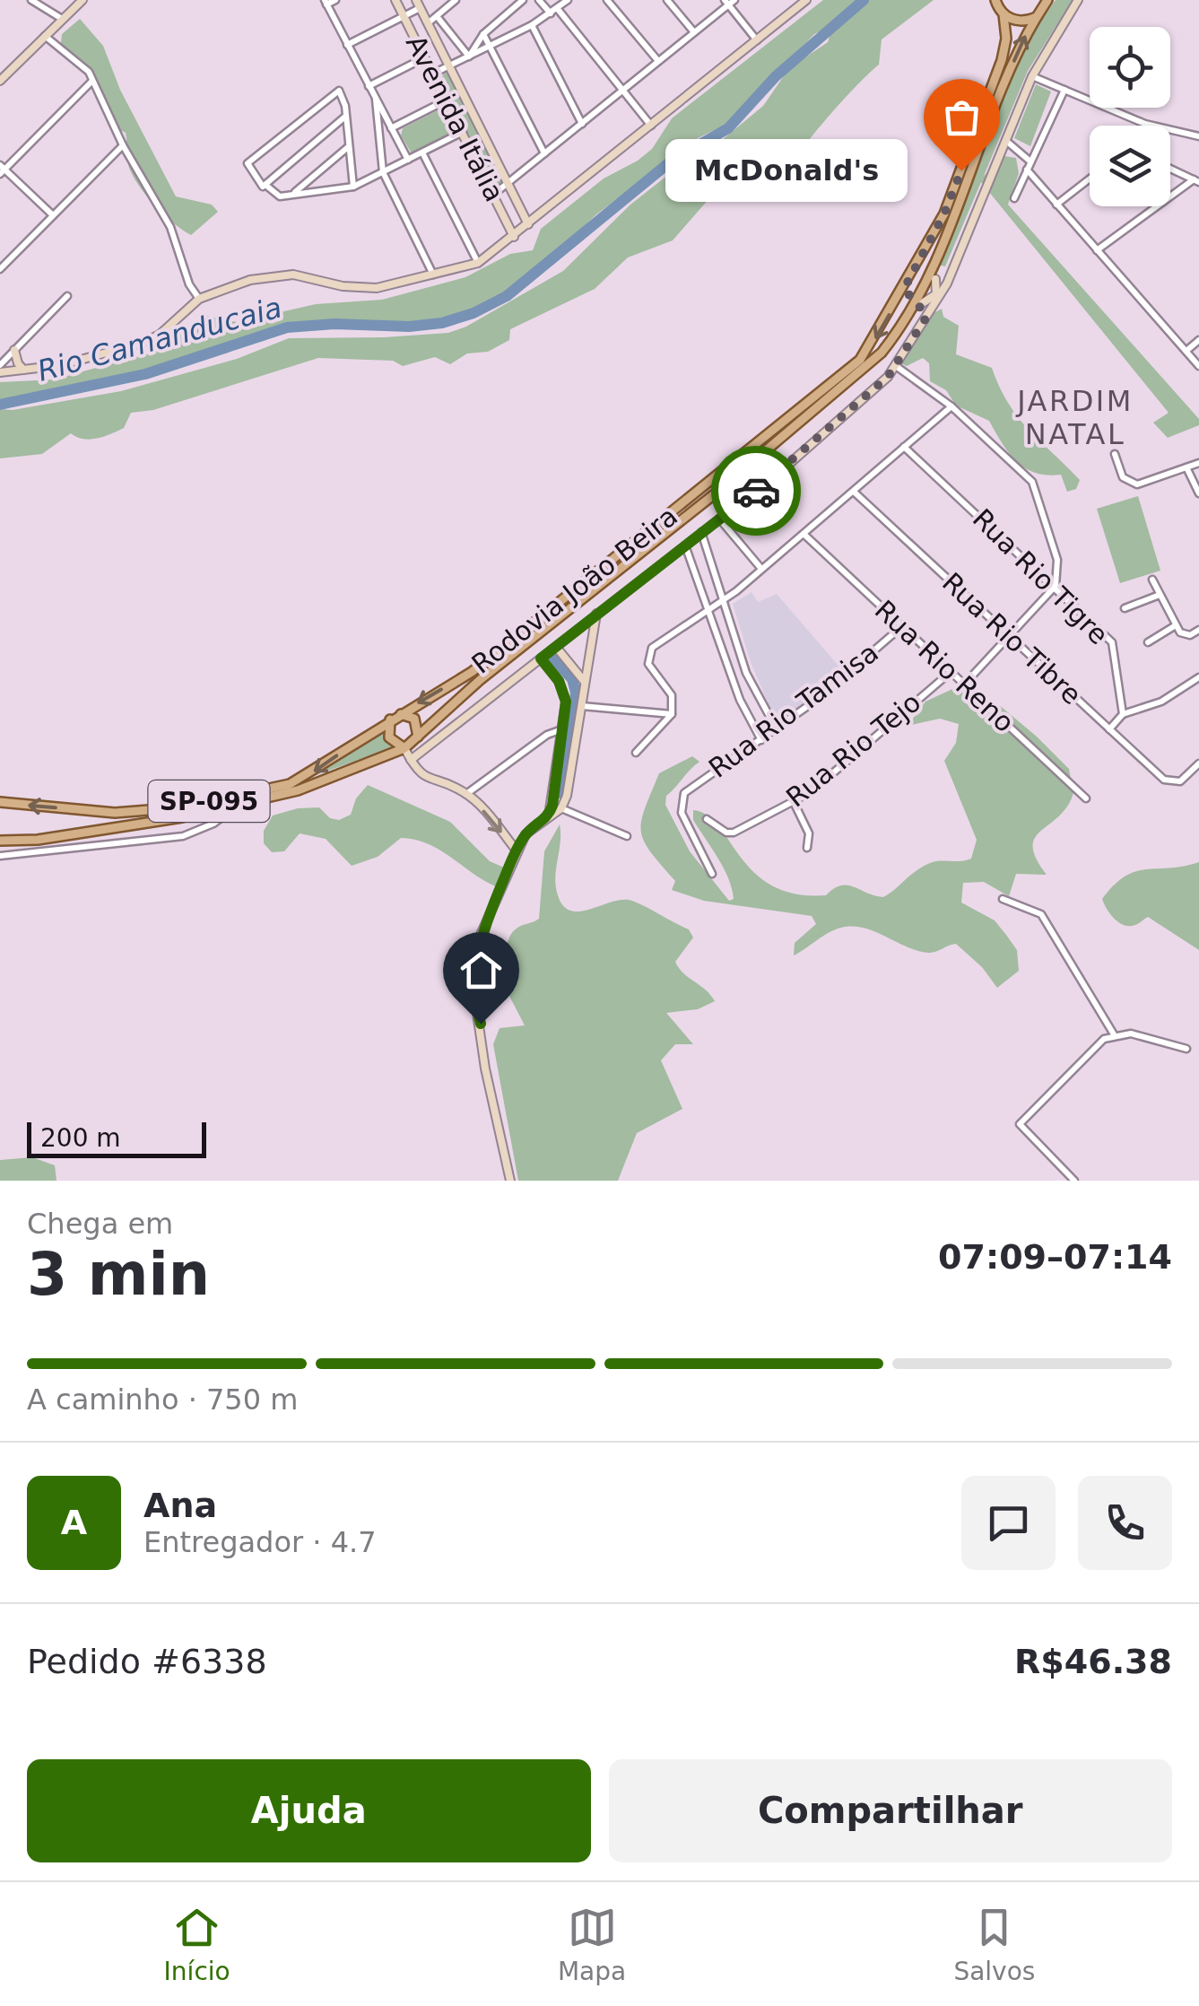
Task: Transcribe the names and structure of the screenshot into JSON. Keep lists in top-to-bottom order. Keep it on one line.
{"streets":{"main road":["Rodovia João Beira","SP-095"],"street":["Avenida Itália","Rua Rio Tigre","Rua Rio Tibre","Rua Rio Reno","Rua Rio Tamisa","Rua Rio Tejo"]},"crossings":[["Rodovia João Beira","SP-095"],["Rua Rio Reno","Rua Rio Tamisa"],["Rua Rio Reno","Rua Rio Tejo"]],"districts":["JARDIM NATAL"],"water":["Rio Camanducaia"],"places":["McDonald's"],"scale_bar":"200 m","page":{"bubble":"McDonald's","scale":"200 m","heading":["3 min","Chega em","07:09–07:14"],"panel":["Ana","Entregador · 4.7","Pedido #6338","R$46.38"],"bar":"A caminho · 750 m","round":"A","buttons":["Ajuda","Compartilhar"],"tabs":["Início","Mapa","Salvos"]}}
